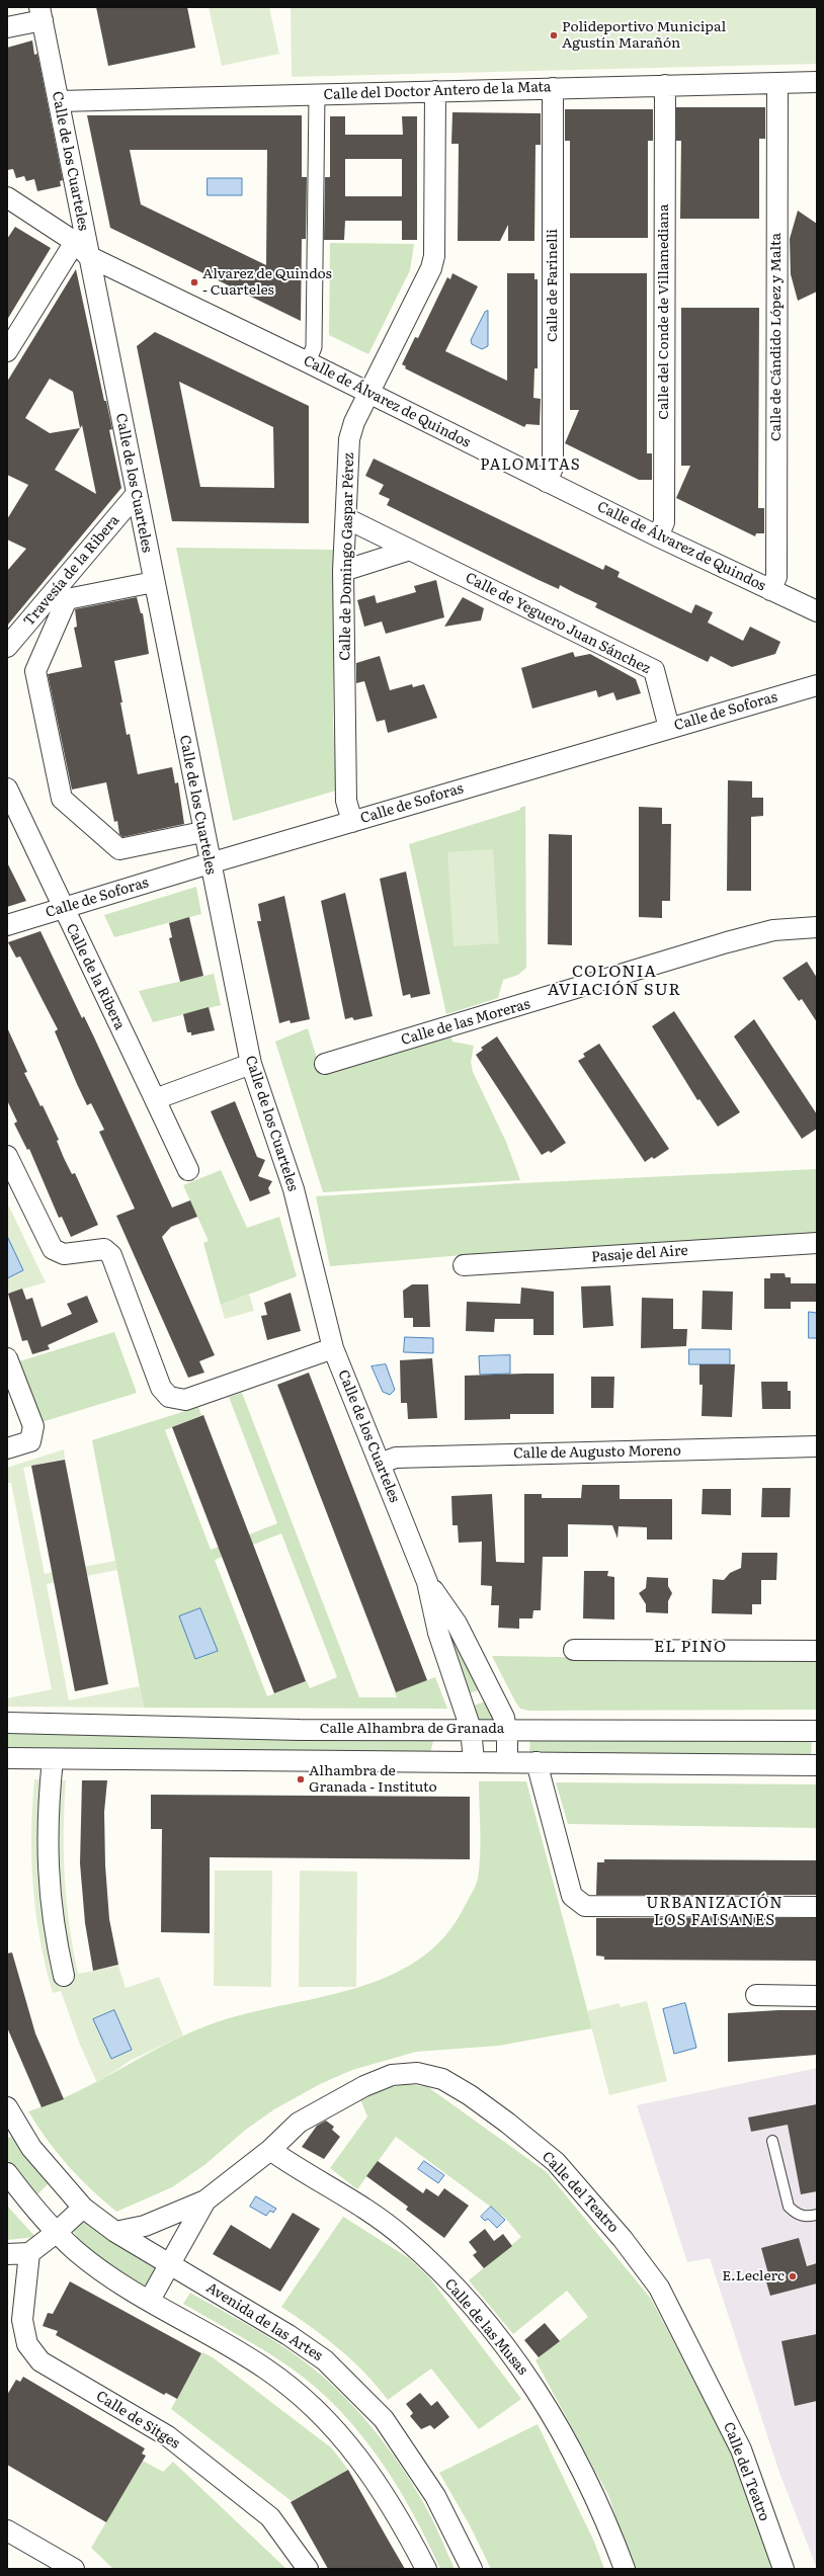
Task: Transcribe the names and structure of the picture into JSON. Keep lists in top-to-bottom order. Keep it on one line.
{"streets":{"street":["Calle del Doctor Antero de la Mata","Calle de los Cuarteles","Calle de Farinelli","Calle del Conde de Villamediana","Calle de Cándido López y Malta","Calle de Álvarez de Quindos","Calle de Domingo Gaspar Pérez","Travesía de la Ribera","Calle de Yeguero Juan Sánchez","Calle de Soforas","Calle de la Ribera","Calle de las Moreras","Pasaje del Aire","Calle de Augusto Moreno","Calle Alhambra de Granada","Calle del Teatro","Avenida de las Artes","Calle de las Musas","Calle de Sitges"]},"crossings":[["Calle del Doctor Antero de la Mata","Calle de los Cuarteles"],["Calle del Doctor Antero de la Mata","Calle de Farinelli"],["Calle del Doctor Antero de la Mata","Calle del Conde de Villamediana"],["Calle del Doctor Antero de la Mata","Calle de Cándido López y Malta"],["Calle del Doctor Antero de la Mata","Calle de Domingo Gaspar Pérez"],["Calle de los Cuarteles","Calle de Álvarez de Quindos"],["Calle de los Cuarteles","Travesía de la Ribera"],["Calle de los Cuarteles","Calle de Soforas"],["Calle de los Cuarteles","Calle de Augusto Moreno"],["Calle de los Cuarteles","Calle Alhambra de Granada"],["Calle de Farinelli","Calle de Álvarez de Quindos"],["Calle del Conde de Villamediana","Calle de Álvarez de Quindos"],["Calle de Cándido López y Malta","Calle de Álvarez de Quindos"],["Calle de Álvarez de Quindos","Calle de Domingo Gaspar Pérez"],["Calle de Domingo Gaspar Pérez","Calle de Yeguero Juan Sánchez"],["Calle de Domingo Gaspar Pérez","Calle de Soforas"],["Calle de Yeguero Juan Sánchez","Calle de Soforas"],["Calle de Soforas","Calle de la Ribera"],["Calle del Teatro","Avenida de las Artes"],["Calle del Teatro","Calle de las Musas"]],"districts":["PALOMITAS","COLONIA AVIACIÓN SUR","EL PINO","URBANIZACIÓN LOS FAISANES"],"places":["Polideportivo Municipal Agustín Marañón","Alvarez de Quindos - Cuarteles","Alhambra de Granada - Instituto","E.Leclerc"]}
